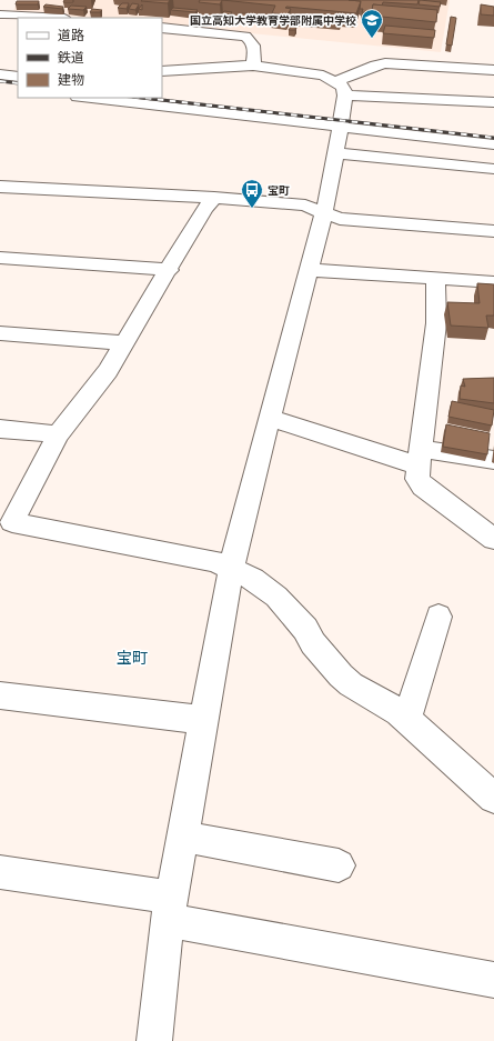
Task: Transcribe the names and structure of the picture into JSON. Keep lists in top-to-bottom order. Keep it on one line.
{"districts":["宝町"],"places":{"school or university":["国立高知大学教育学部附属中学校"],"bus stop":["宝町"]},"legend":["道路","鉄道","建物"]}
